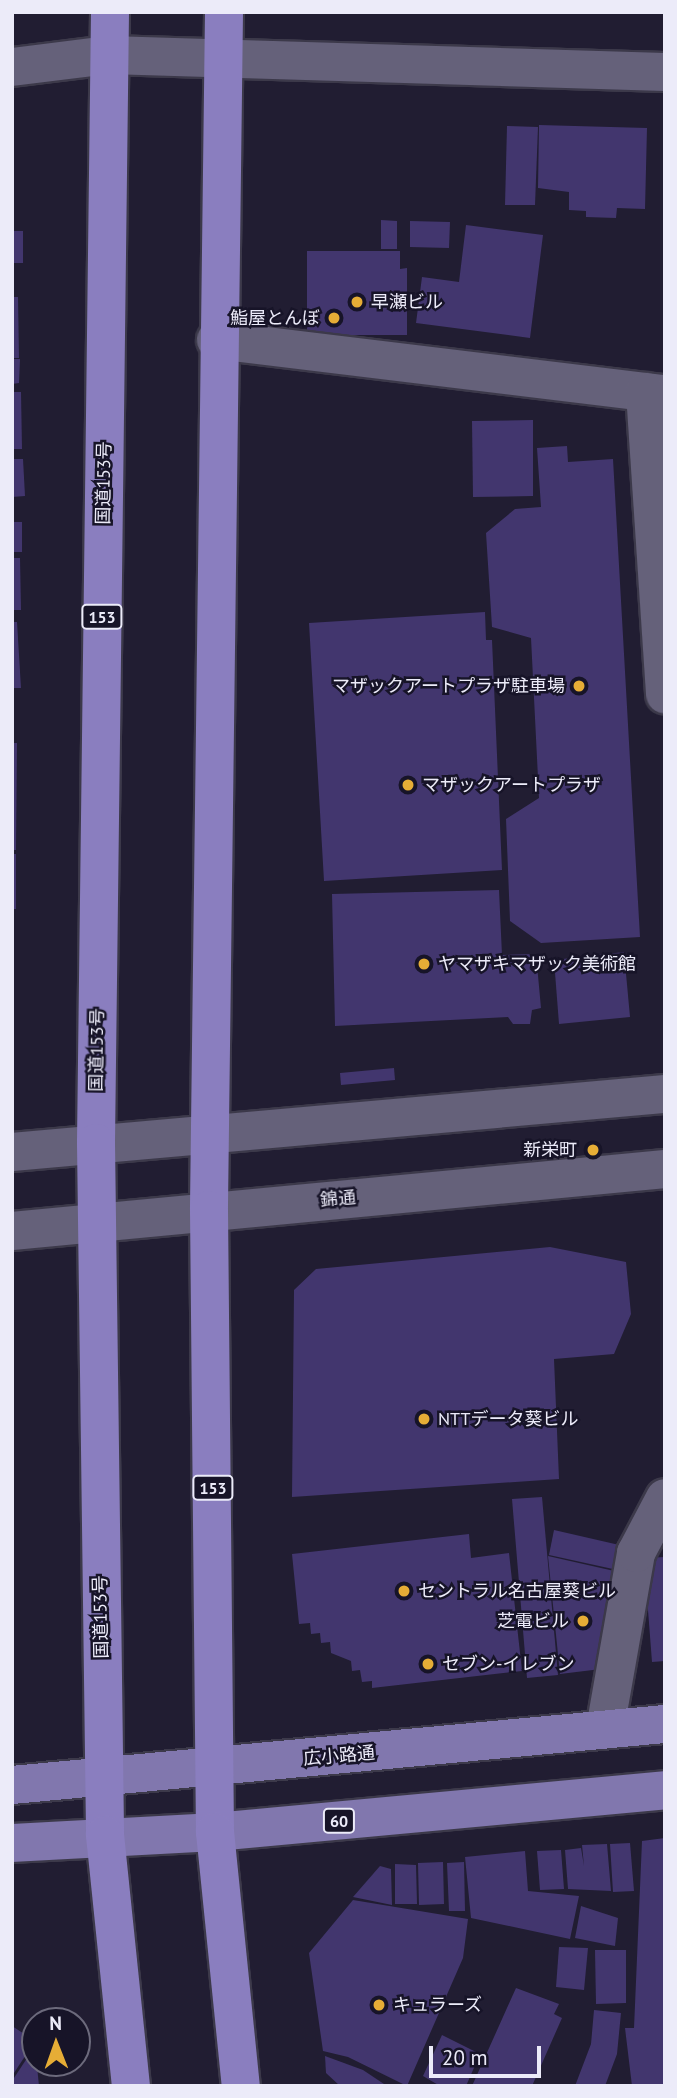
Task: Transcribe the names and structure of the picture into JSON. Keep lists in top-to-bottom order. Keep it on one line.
{"streets":{"highway":["国道153号","153"],"main road":["広小路通","60"],"street":["錦通"]},"crossings":[["国道153号","錦通"],["国道153号","広小路通"],["国道153号","60"],["153","錦通"],["153","広小路通"],["153","60"]],"places":["早瀬ビル","鮨屋とんぼ","マザックアートプラザ駐車場","マザックアートプラザ","ヤマザキマザック美術館","新栄町","NTTデータ葵ビル","セントラル名古屋葵ビル","芝電ビル","セブン-イレブン","キュラーズ"],"scale_bar":"20 m","north":"top"}
